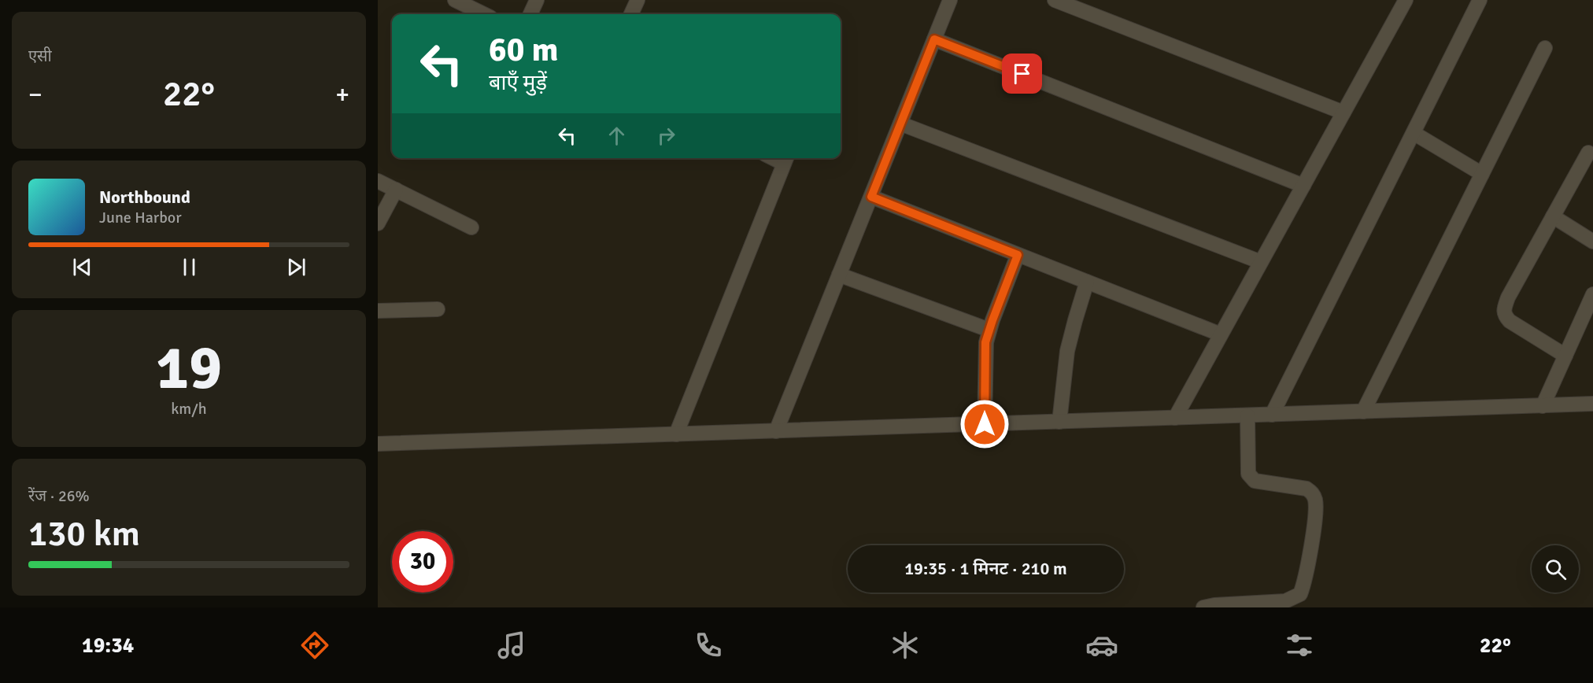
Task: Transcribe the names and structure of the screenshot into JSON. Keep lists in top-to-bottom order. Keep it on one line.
{"page":{"tile":["एसी",["19","km/h"],["रेंज · 26%","130 km"]],"turn":["60 m","बाएँ मुड़ें"],"heat":["−","22°","+"],"song":["Northbound","June Harbor"],"limit":"30","trip":"19:35 · 1 मिनट · 210 m","tabs":["19:34","22°"]}}
